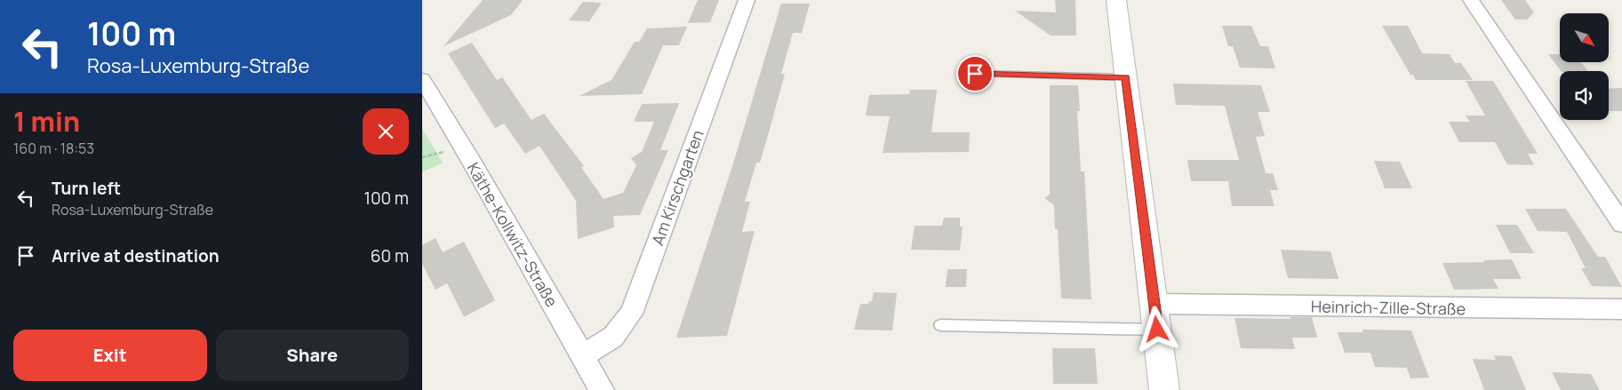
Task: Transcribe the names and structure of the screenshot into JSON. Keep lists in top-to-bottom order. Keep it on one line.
{"streets":{"street":["Am Kirschgarten","Käthe-Kollwitz-Straße","Heinrich-Zille-Straße"]},"crossings":[["Am Kirschgarten","Käthe-Kollwitz-Straße"]],"north":"bottom right","page":{"turn":["100 m","Rosa-Luxemburg-Straße"],"heading":["1 min","160 m · 18:53"],"list":[{"name":"Turn left","note":"Rosa-Luxemburg-Straße","value":"100 m"},{"name":"Arrive at destination","value":"60 m"}],"buttons":["Exit","Share"]}}
